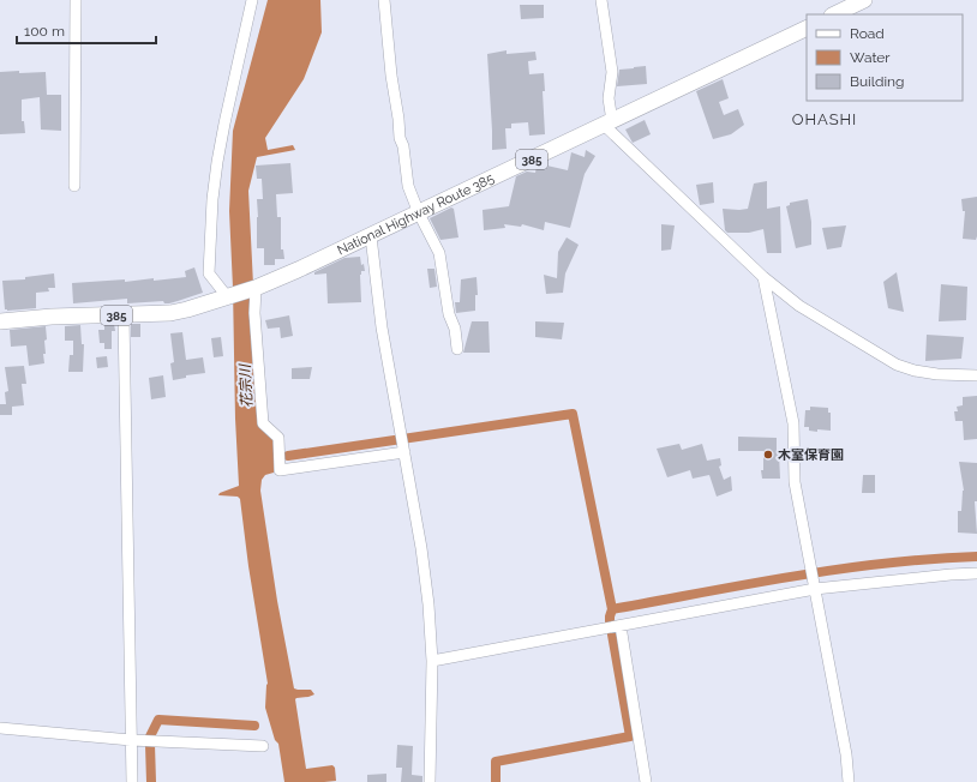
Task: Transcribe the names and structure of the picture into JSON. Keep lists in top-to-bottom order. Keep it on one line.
{"streets":{"highway":["385","National Highway Route 385"]},"districts":["OHASHI"],"water":["花宗川"],"places":["木室保育園"],"legend":["Road","Water","Building"],"scale_bar":"100 m"}
